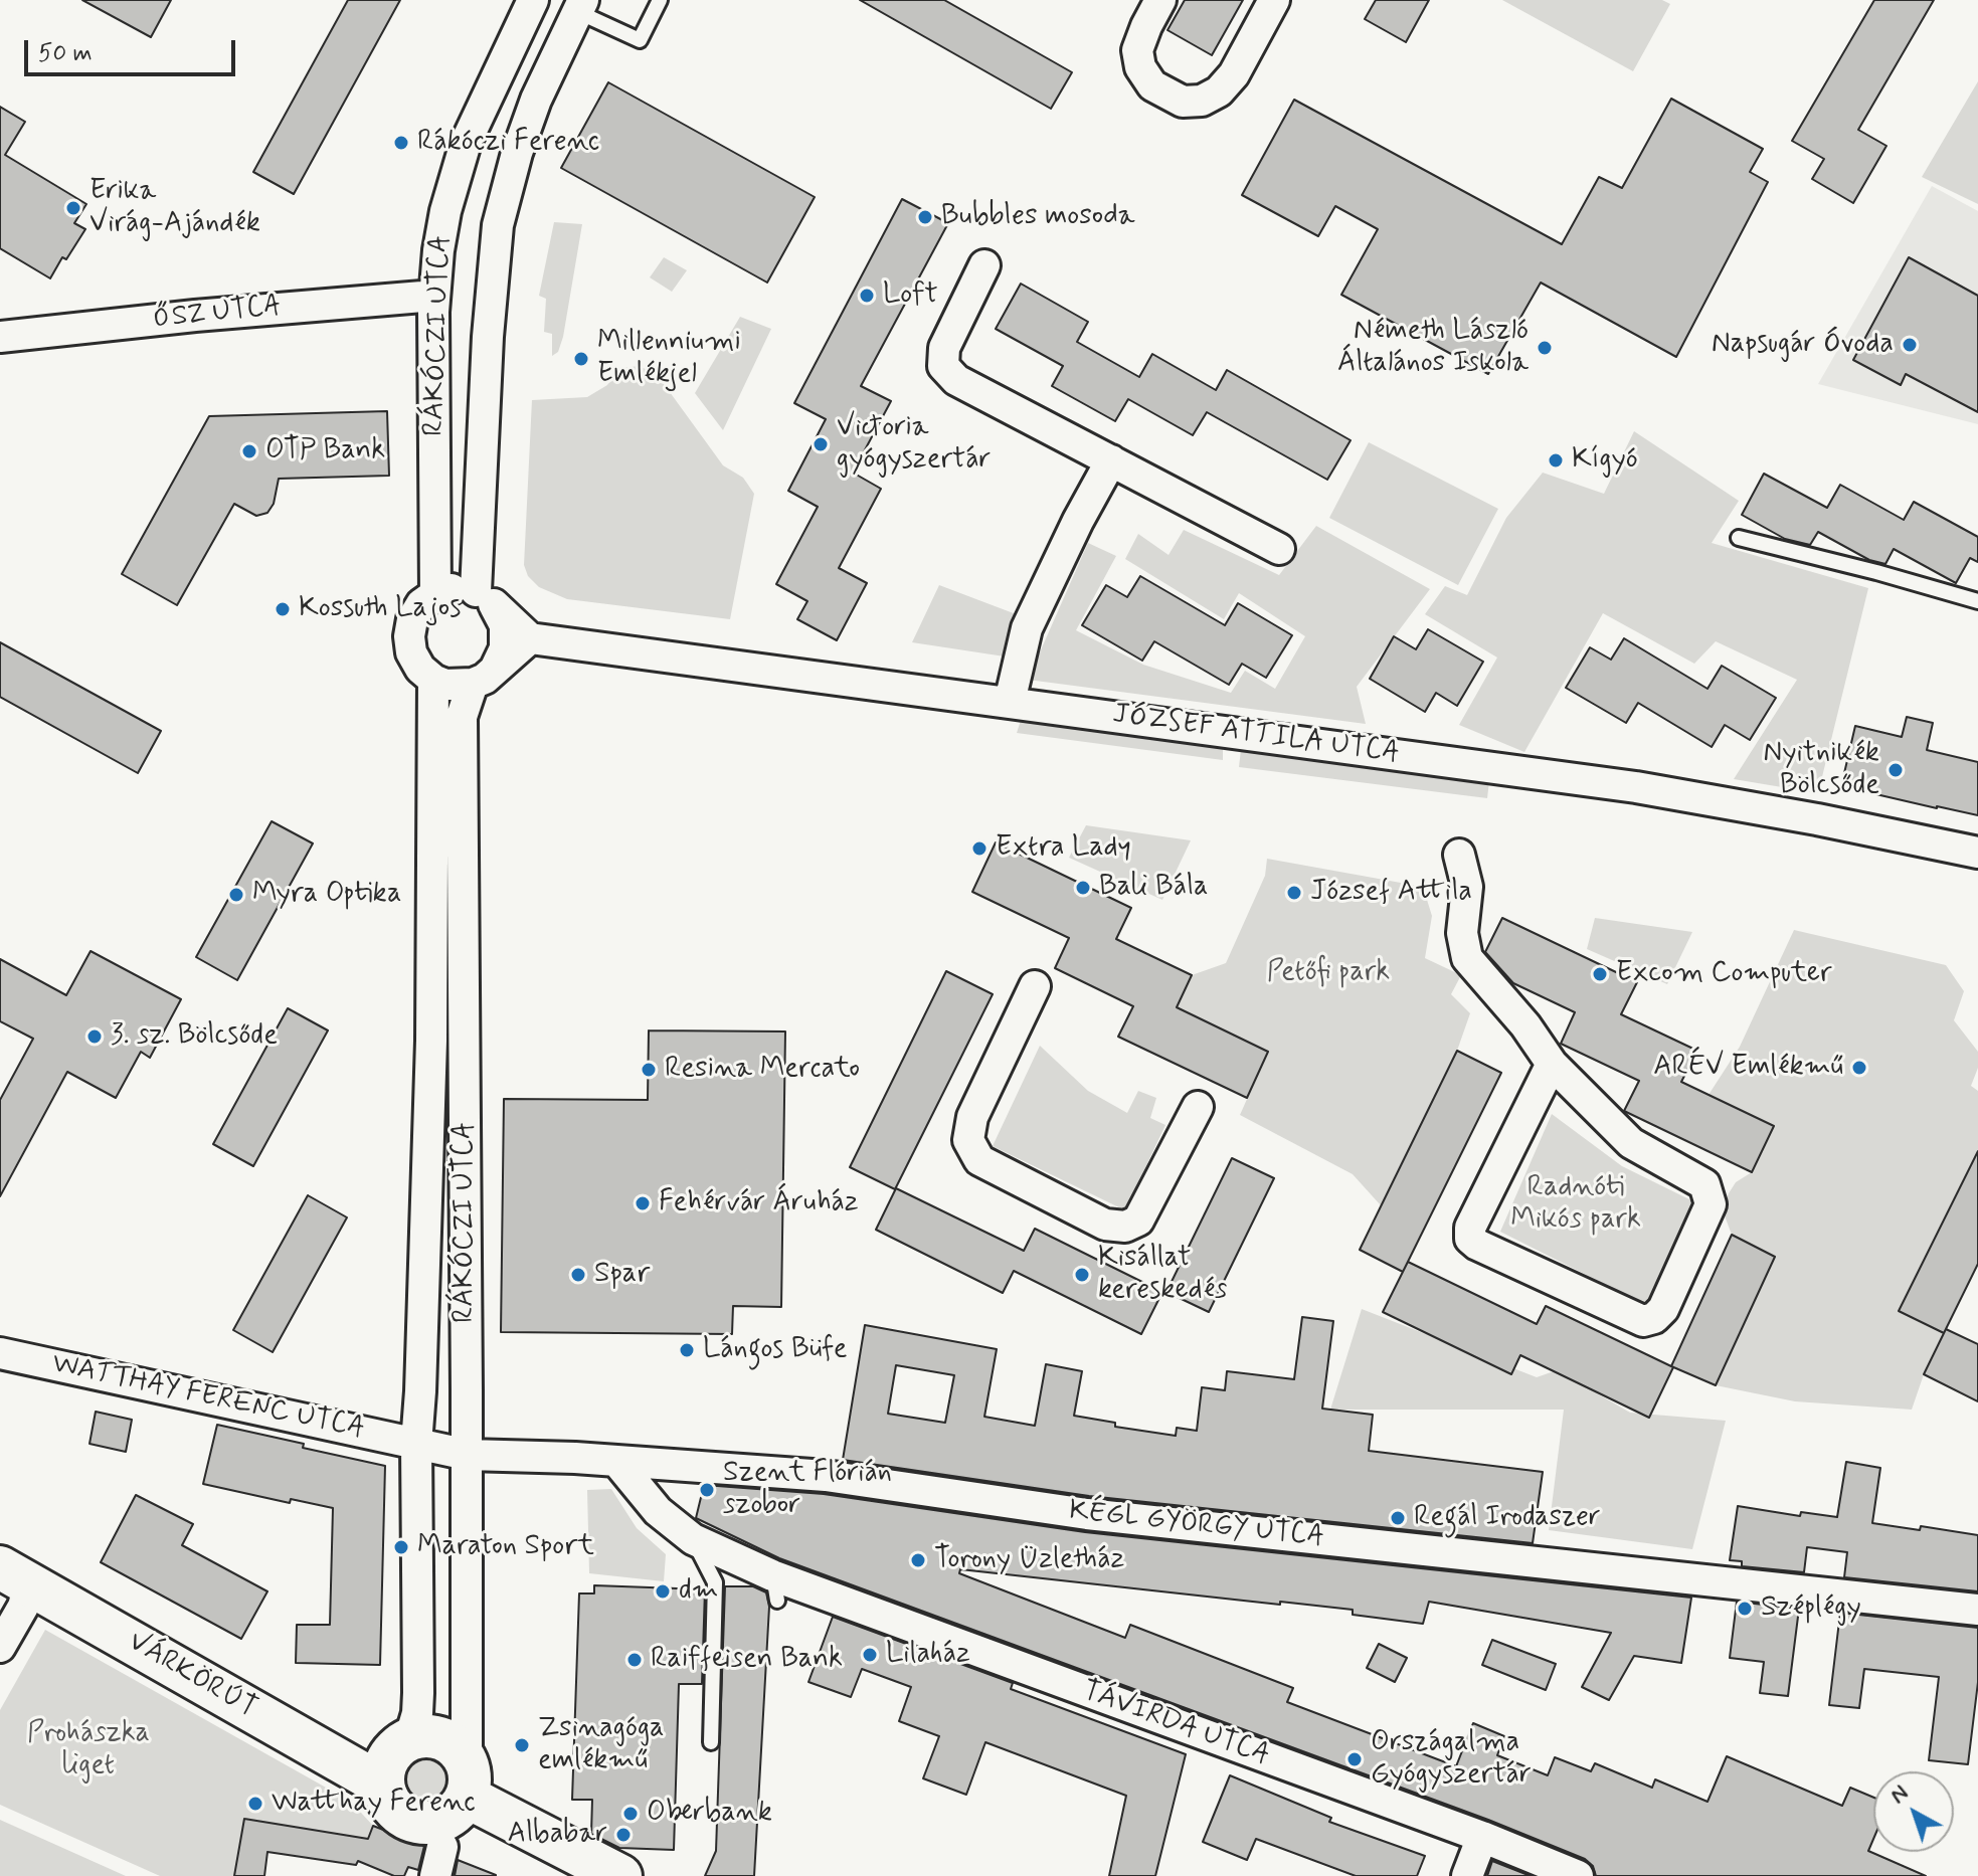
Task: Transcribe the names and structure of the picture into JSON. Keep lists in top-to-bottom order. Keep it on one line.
{"streets":{"street":["ŐSZ UTCA","RÁKÓCZI UTCA","JÓZSEF ATTILA UTCA","WATTHAY FERENC UTCA","KÉGL GYÖRGY UTCA","VÁRKÖRÚT","TÁVIRDA UTCA"]},"crossings":[["ŐSZ UTCA","RÁKÓCZI UTCA"],["RÁKÓCZI UTCA","WATTHAY FERENC UTCA"],["RÁKÓCZI UTCA","KÉGL GYÖRGY UTCA"],["RÁKÓCZI UTCA","VÁRKÖRÚT"],["WATTHAY FERENC UTCA","KÉGL GYÖRGY UTCA"],["KÉGL GYÖRGY UTCA","TÁVIRDA UTCA"]],"parks":["Petőfi park","Radnóti Mikós park","Prohászka liget"],"places":["Rákóczi Ferenc","Erika Virág-Ajándék","Bubbles mosoda","Loft","Napsugár Óvoda","Németh László Általános Iskola","Millenniumi Emlékjel","Victoria gyógyszertár","OTP Bank","Kígyó","Kossuth Lajos","Nyitnikék Bölcsőde","Extra Lady","Bali Bála","József Attila","Myra Optika","Excom Computer","3. sz. Bölcsőde","ARÉV Emlékmű","Resina Mercato","Fehérvár Áruház","Spar","Kisállat kereskedés","Lángos Büfe","Szent Flórián szobor","Regál Irodaszer","Maraton Sport","Torony Üzletház","dm","Széplégy","Lilaház","Raiffeisen Bank","Zsinagóga emlékmű","Országalma Gyógyszertár","Watthay Ferenc","Oberbank","Albabar"],"scale_bar":"50 m","north":"top left"}
